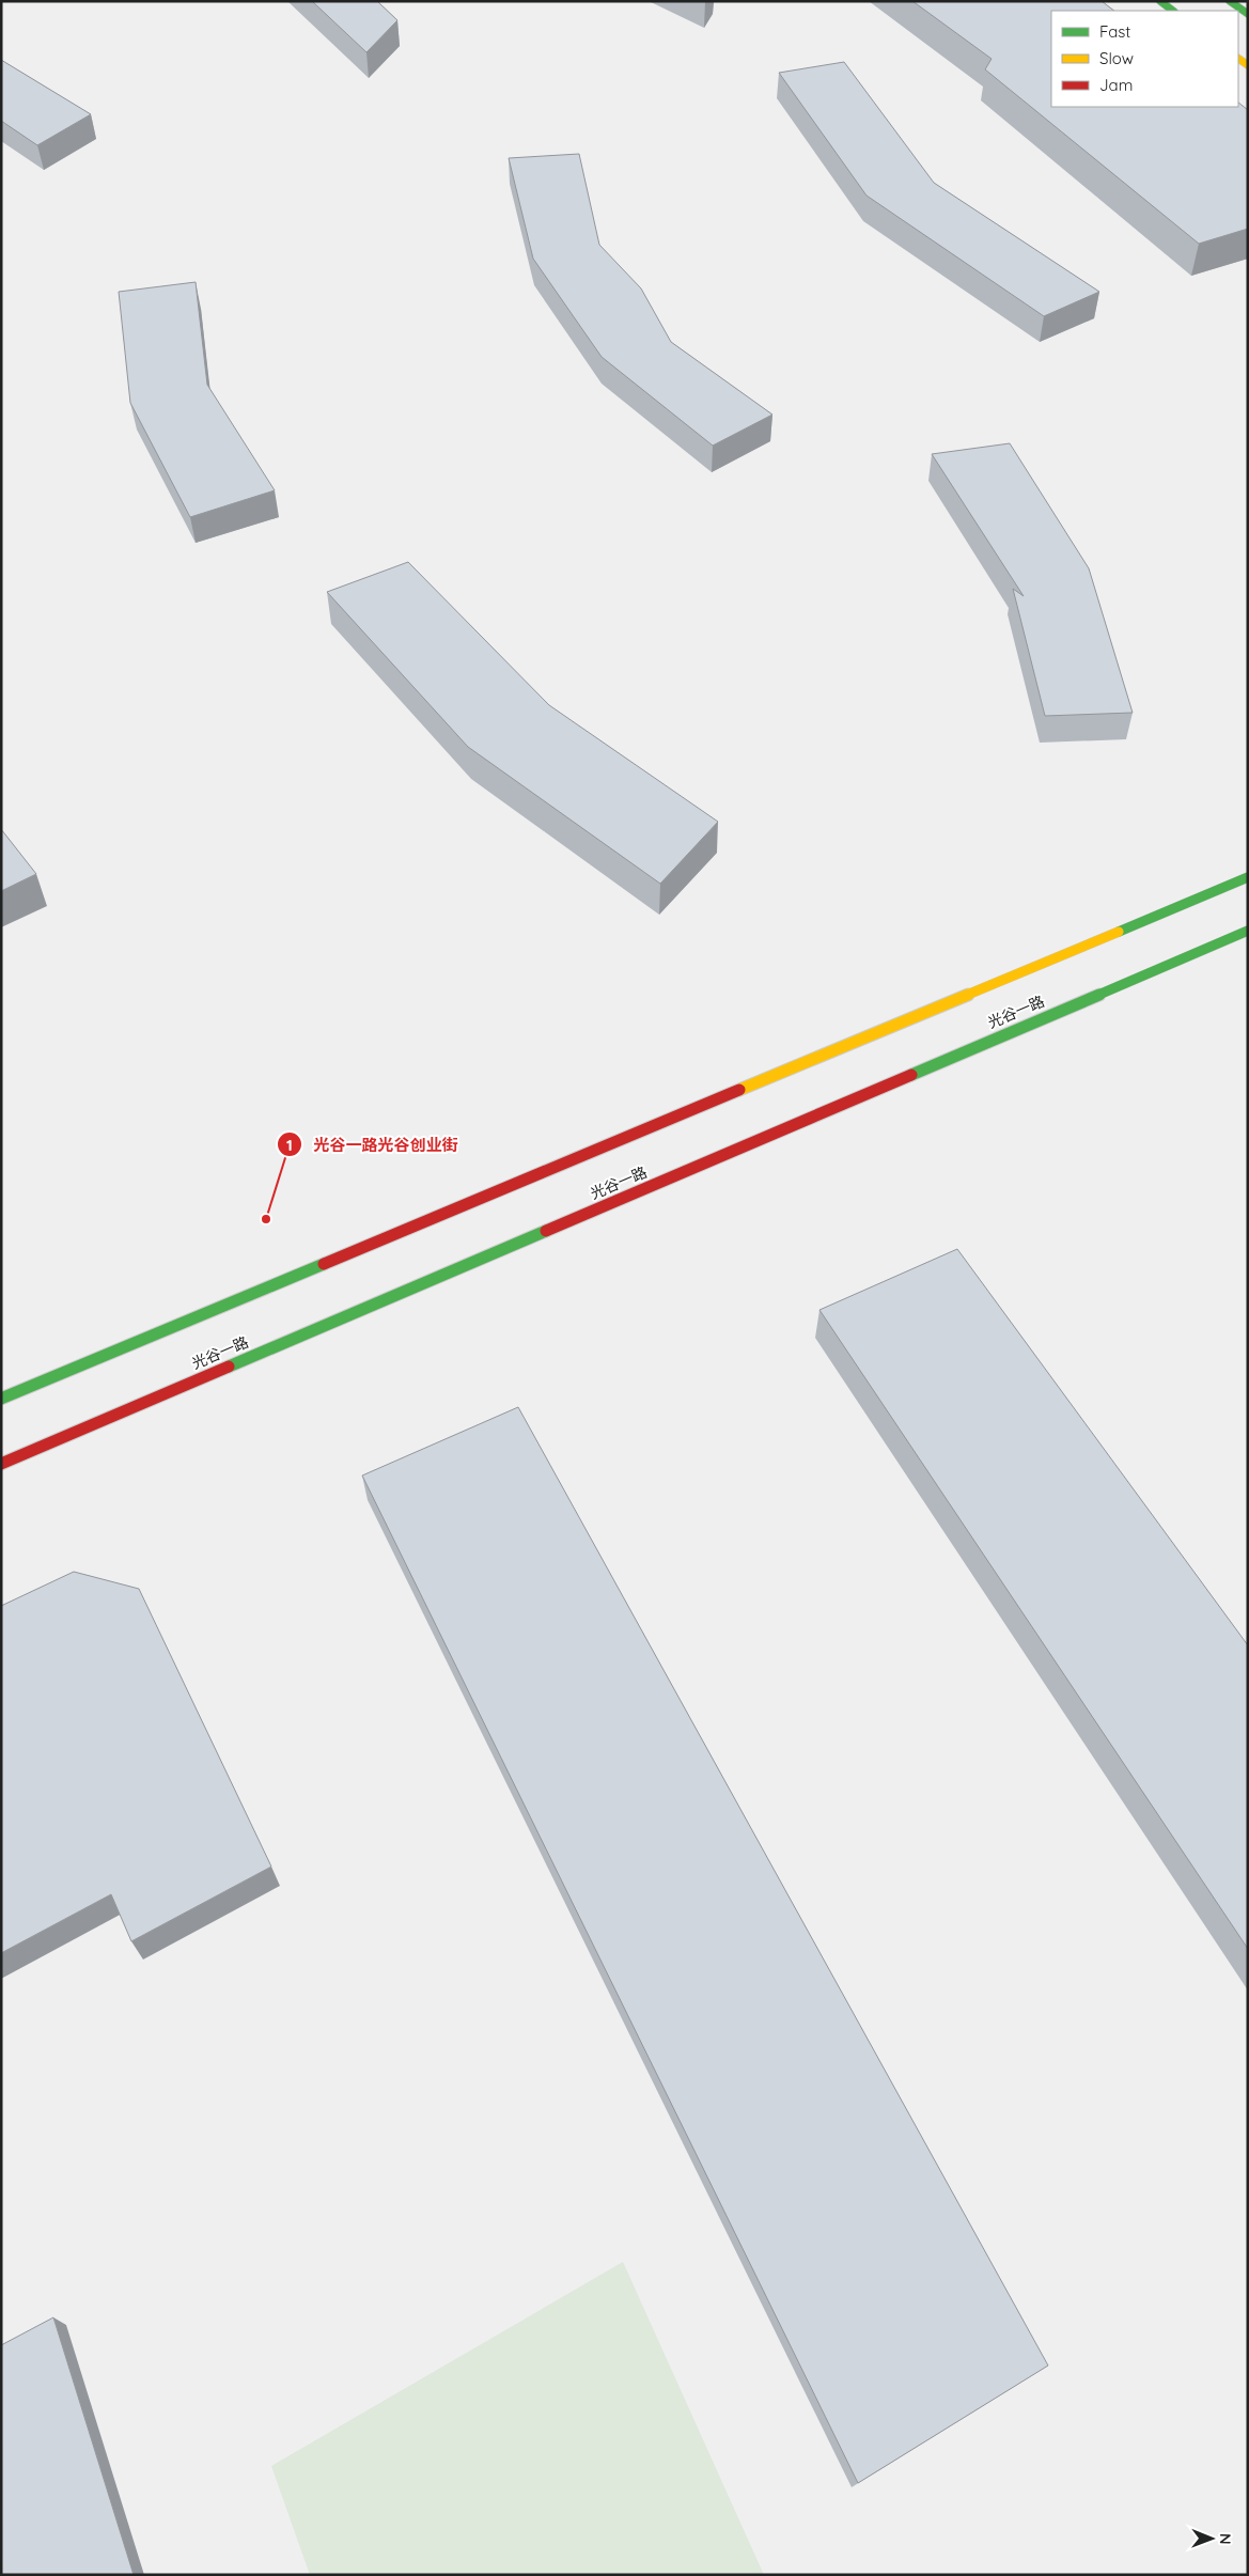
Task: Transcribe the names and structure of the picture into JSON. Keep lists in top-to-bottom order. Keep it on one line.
{"streets":{"main road":["光谷一路"]},"places":["光谷一路光谷创业街"],"legend":["Fast","Slow","Jam"],"north":"right"}
